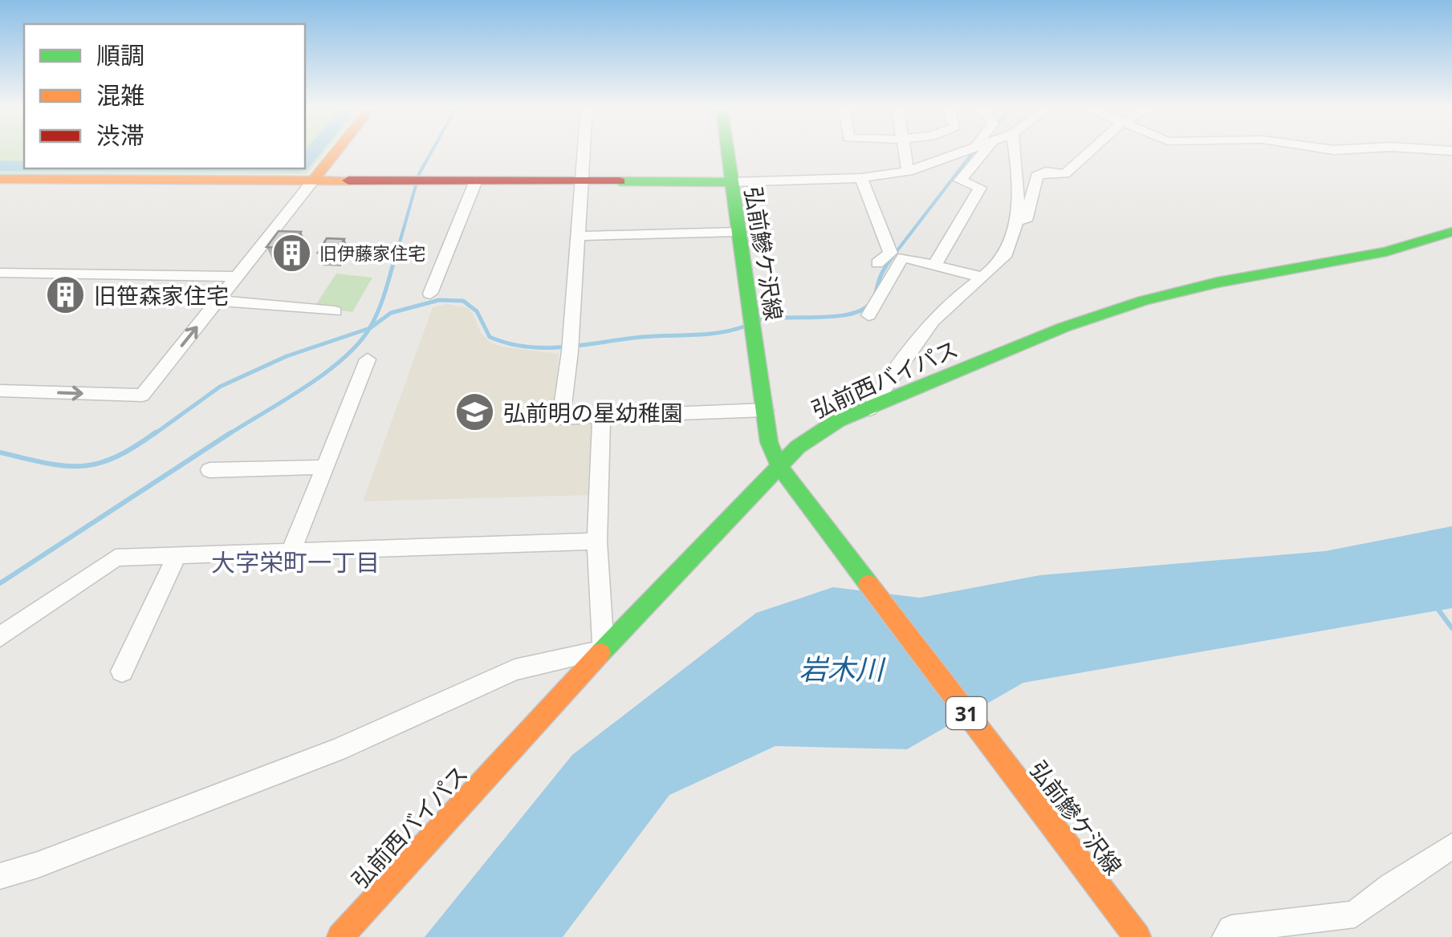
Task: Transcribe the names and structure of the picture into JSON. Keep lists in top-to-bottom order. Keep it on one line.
{"streets":{"main road":["弘前鰺ケ沢線","弘前西バイパス","31"]},"crossings":[["弘前鰺ケ沢線","弘前西バイパス"]],"districts":["大字栄町一丁目"],"water":["岩木川"],"places":{"building":["旧伊藤家住宅","旧笹森家住宅"],"school or university":["弘前明の星幼稚園"]},"legend":["順調","混雑","渋滞"]}
